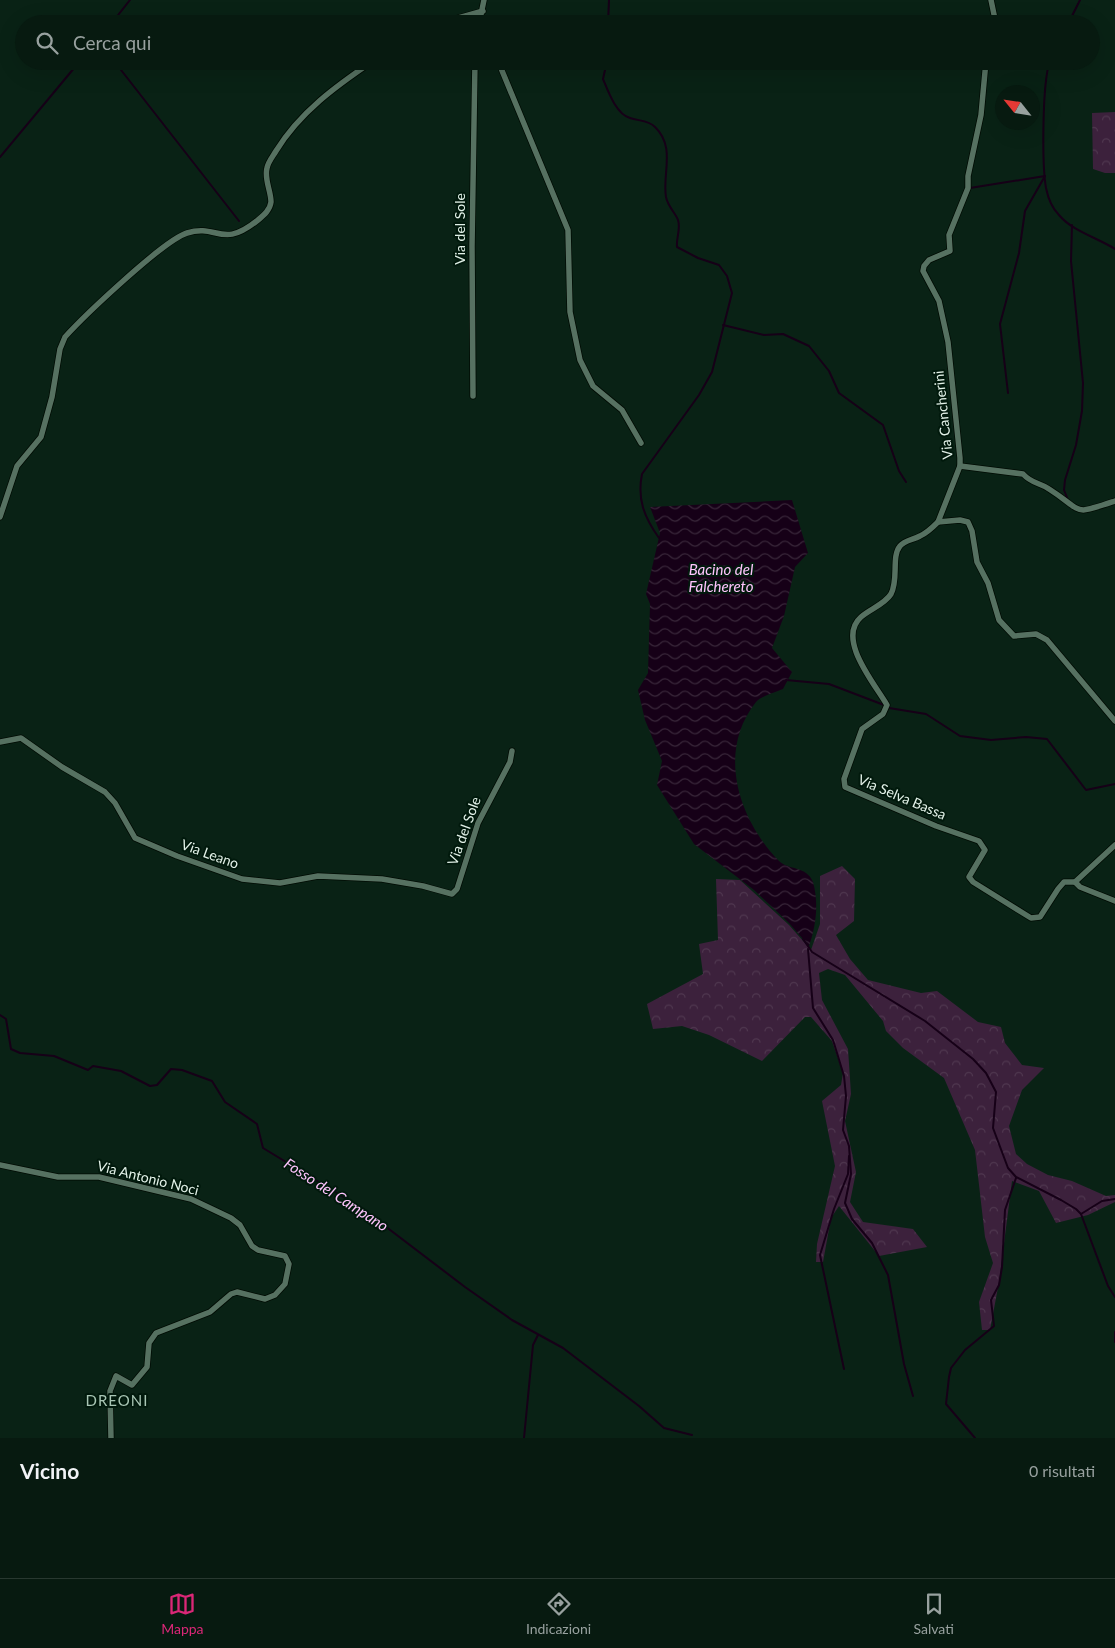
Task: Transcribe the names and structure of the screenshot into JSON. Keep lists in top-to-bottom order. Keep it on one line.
{"streets":{"street":["Via del Sole","Via Cancherini","Via Selva Bassa","Via Leano","Via Antonio Noci"]},"crossings":[["Via del Sole","Via Leano"],["Via Cancherini","Via Selva Bassa"]],"districts":["DREONI"],"water":["Bacino del Falchereto","Fosso del Campano"],"north":"top left","page":{"search":"Cerca qui","heading":["Vicino","0 risultati"],"nav":["Mappa","Indicazioni","Salvati"]}}
